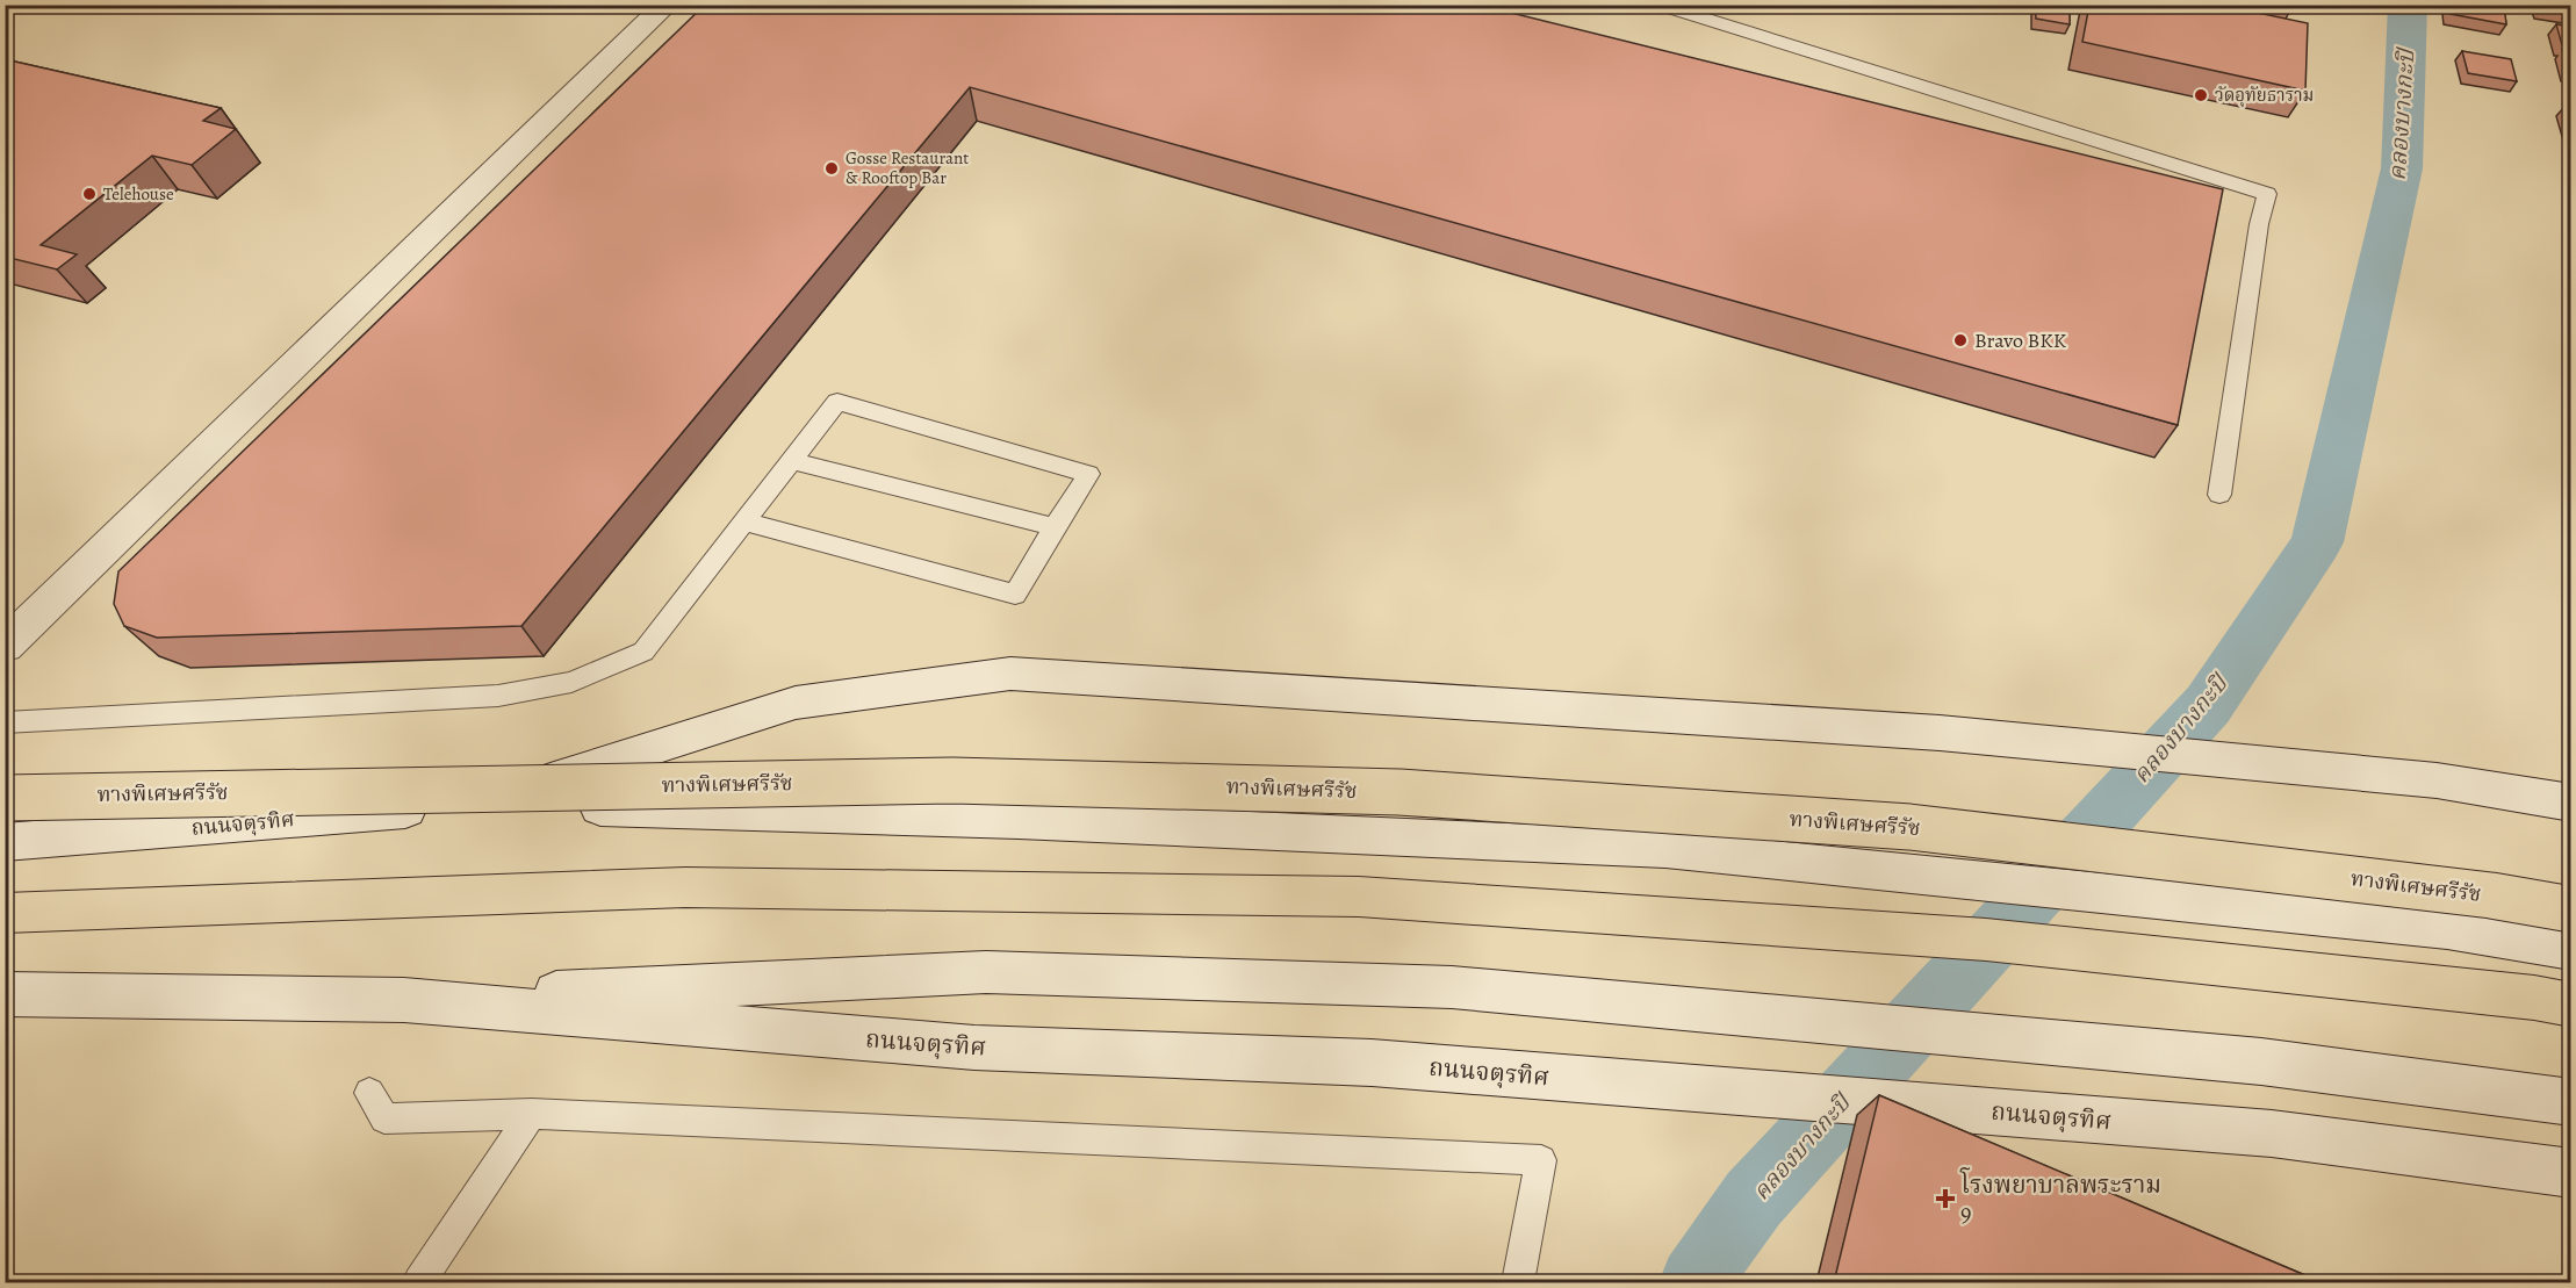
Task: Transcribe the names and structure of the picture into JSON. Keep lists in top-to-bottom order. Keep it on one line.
{"streets":{"highway":["ทางพิเศษศรีรัช"],"main road":["ถนนจตุรทิศ"]},"water":["คลองบางกะปิ"],"places":{"other":["วัดอุทัยธาราม","Gosse Restaurant & Rooftop Bar","Telehouse","Bravo BKK"],"health":["โรงพยาบาลพระราม 9"]}}
